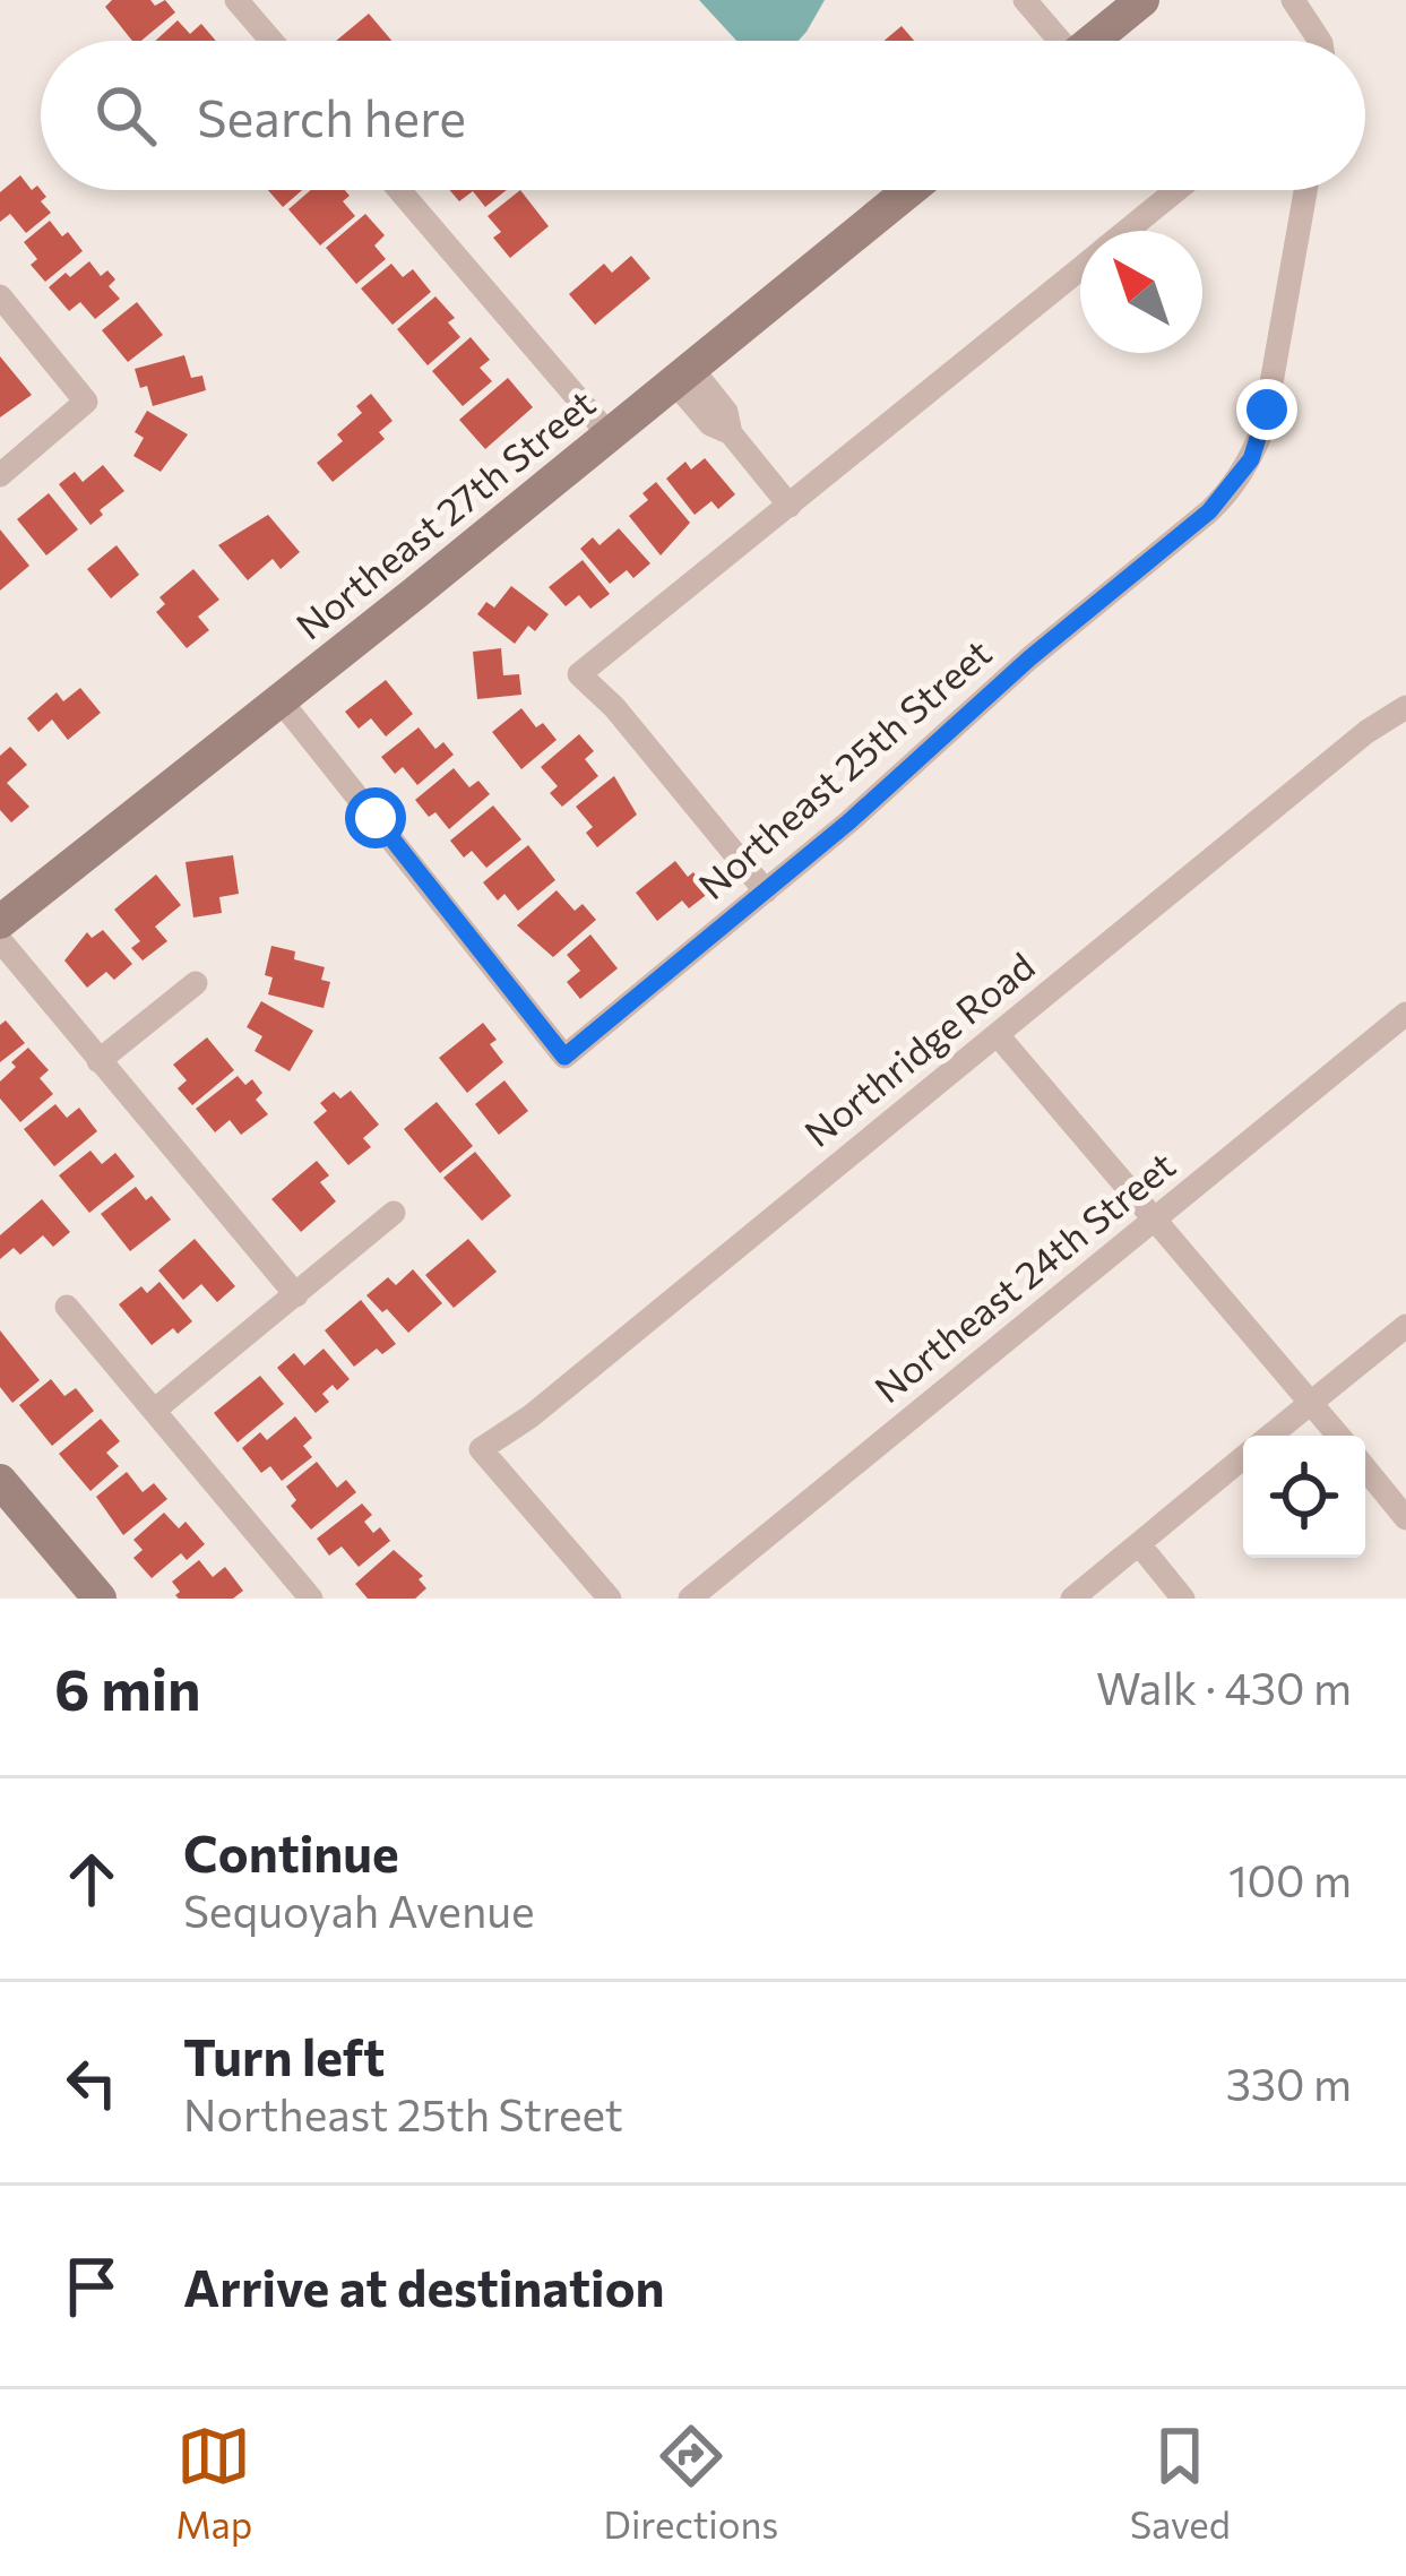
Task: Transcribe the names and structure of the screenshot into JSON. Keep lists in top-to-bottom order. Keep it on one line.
{"streets":{"street":["Northeast 27th Street","Northeast 25th Street","Northridge Road","Northeast 24th Street"]},"crossings":[["Northeast 27th Street","Northeast 25th Street"]],"north":"top left","page":{"search":"Search here","heading":["6 min","Walk · 430 m"],"list":[["Continue","Sequoyah Avenue","100 m"],["Turn left","Northeast 25th Street","330 m"],"Arrive at destination"],"nav":["Map","Directions","Saved"]}}
